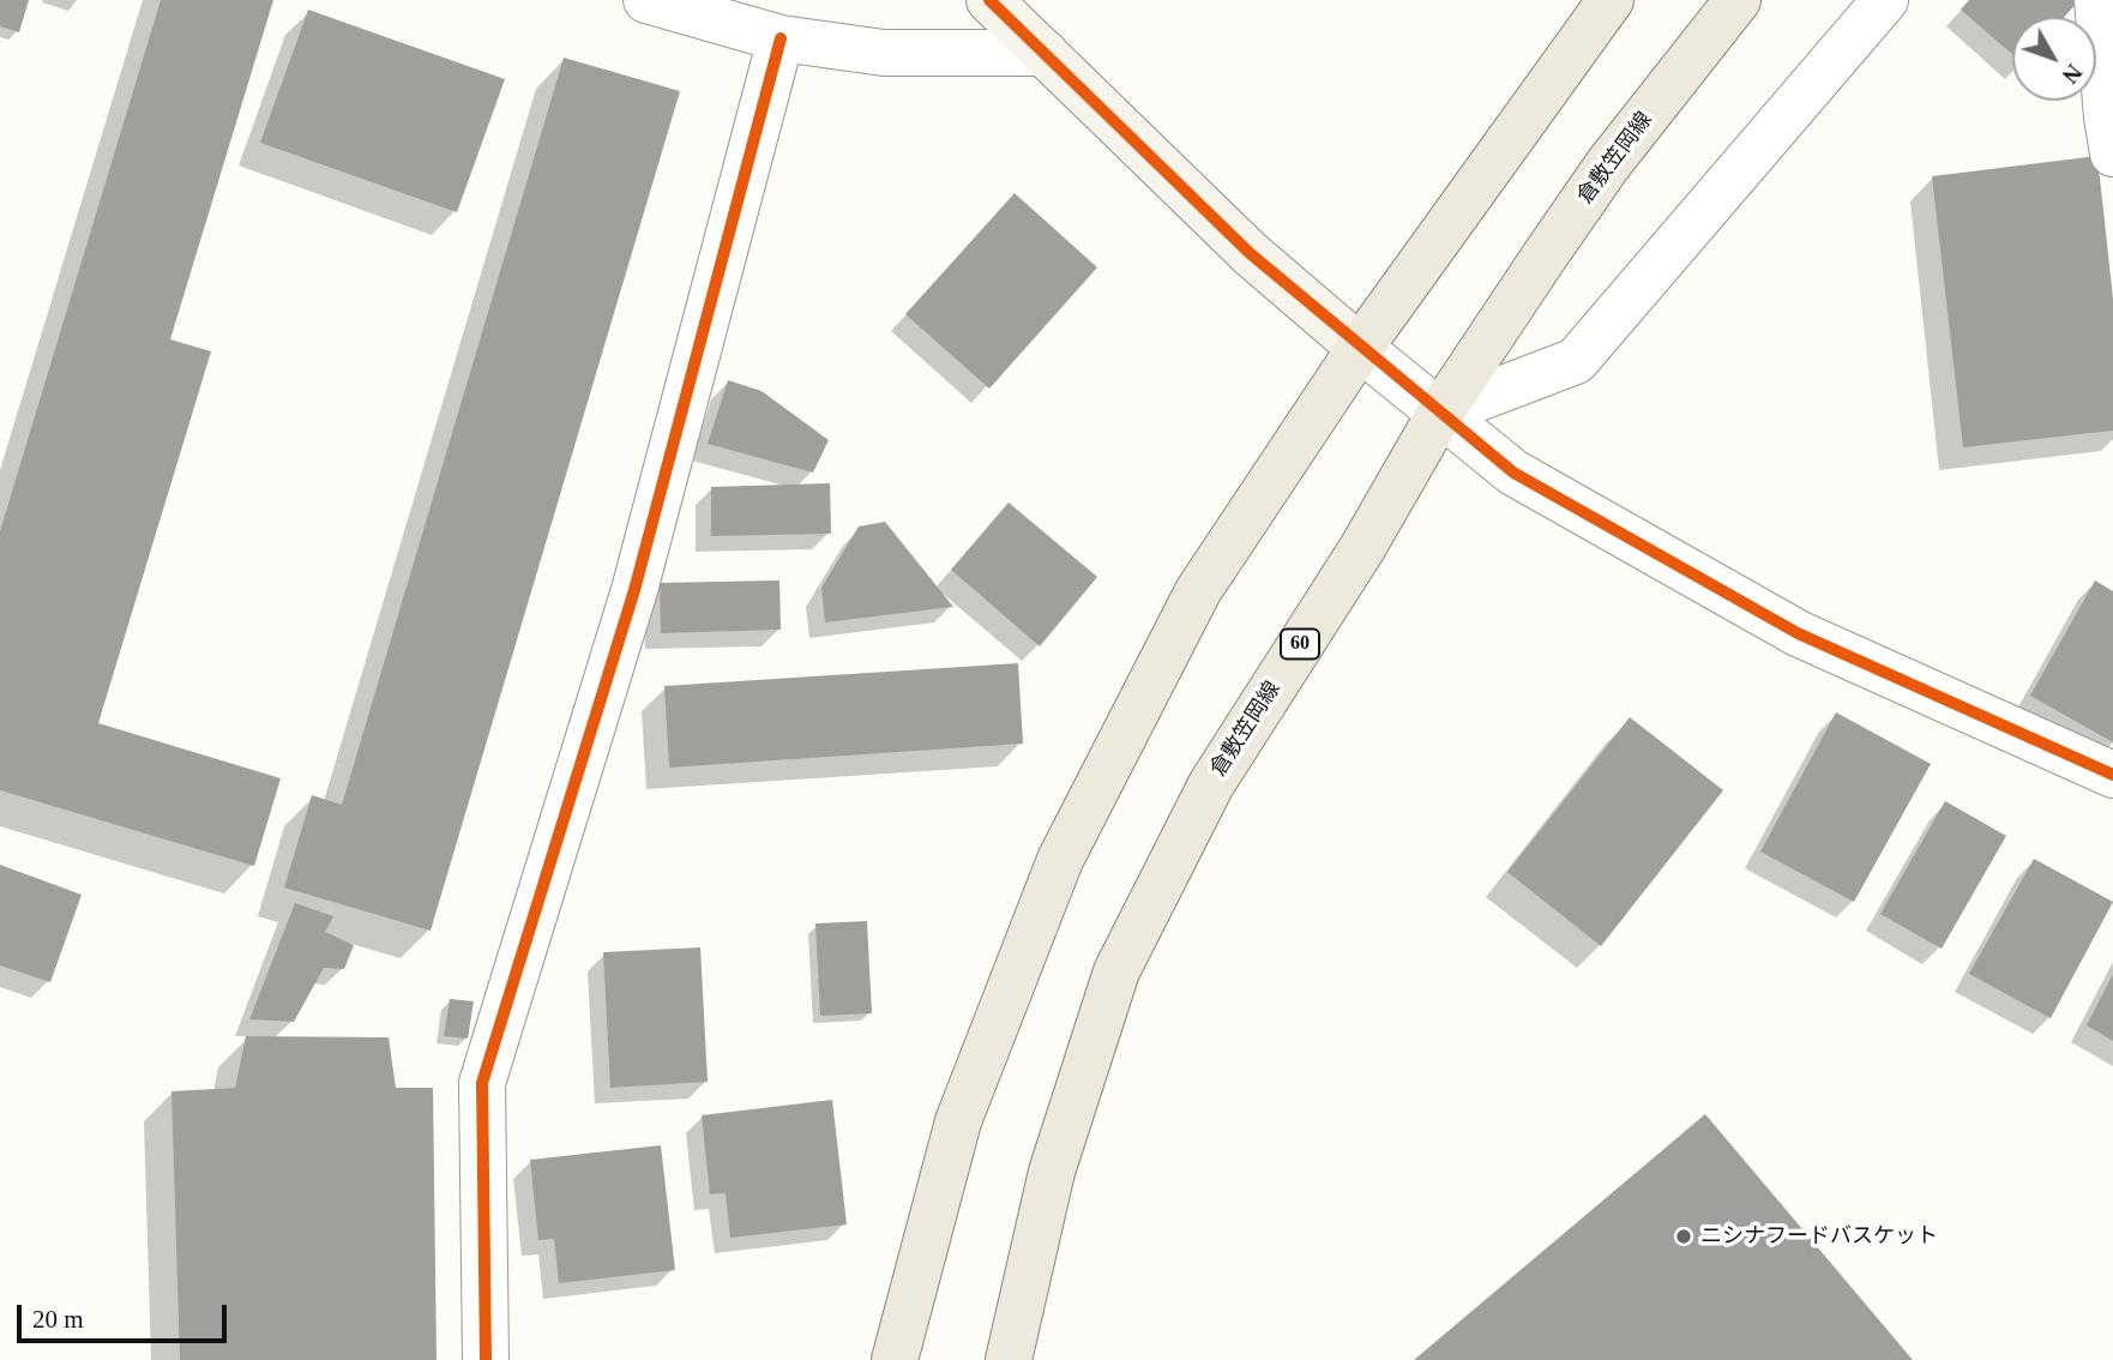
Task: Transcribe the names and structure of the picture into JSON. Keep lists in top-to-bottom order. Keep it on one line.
{"streets":{"main road":["倉敷笠岡線","60"]},"places":["ニシナフードバスケット"],"scale_bar":"20 m","north":"bottom right"}
